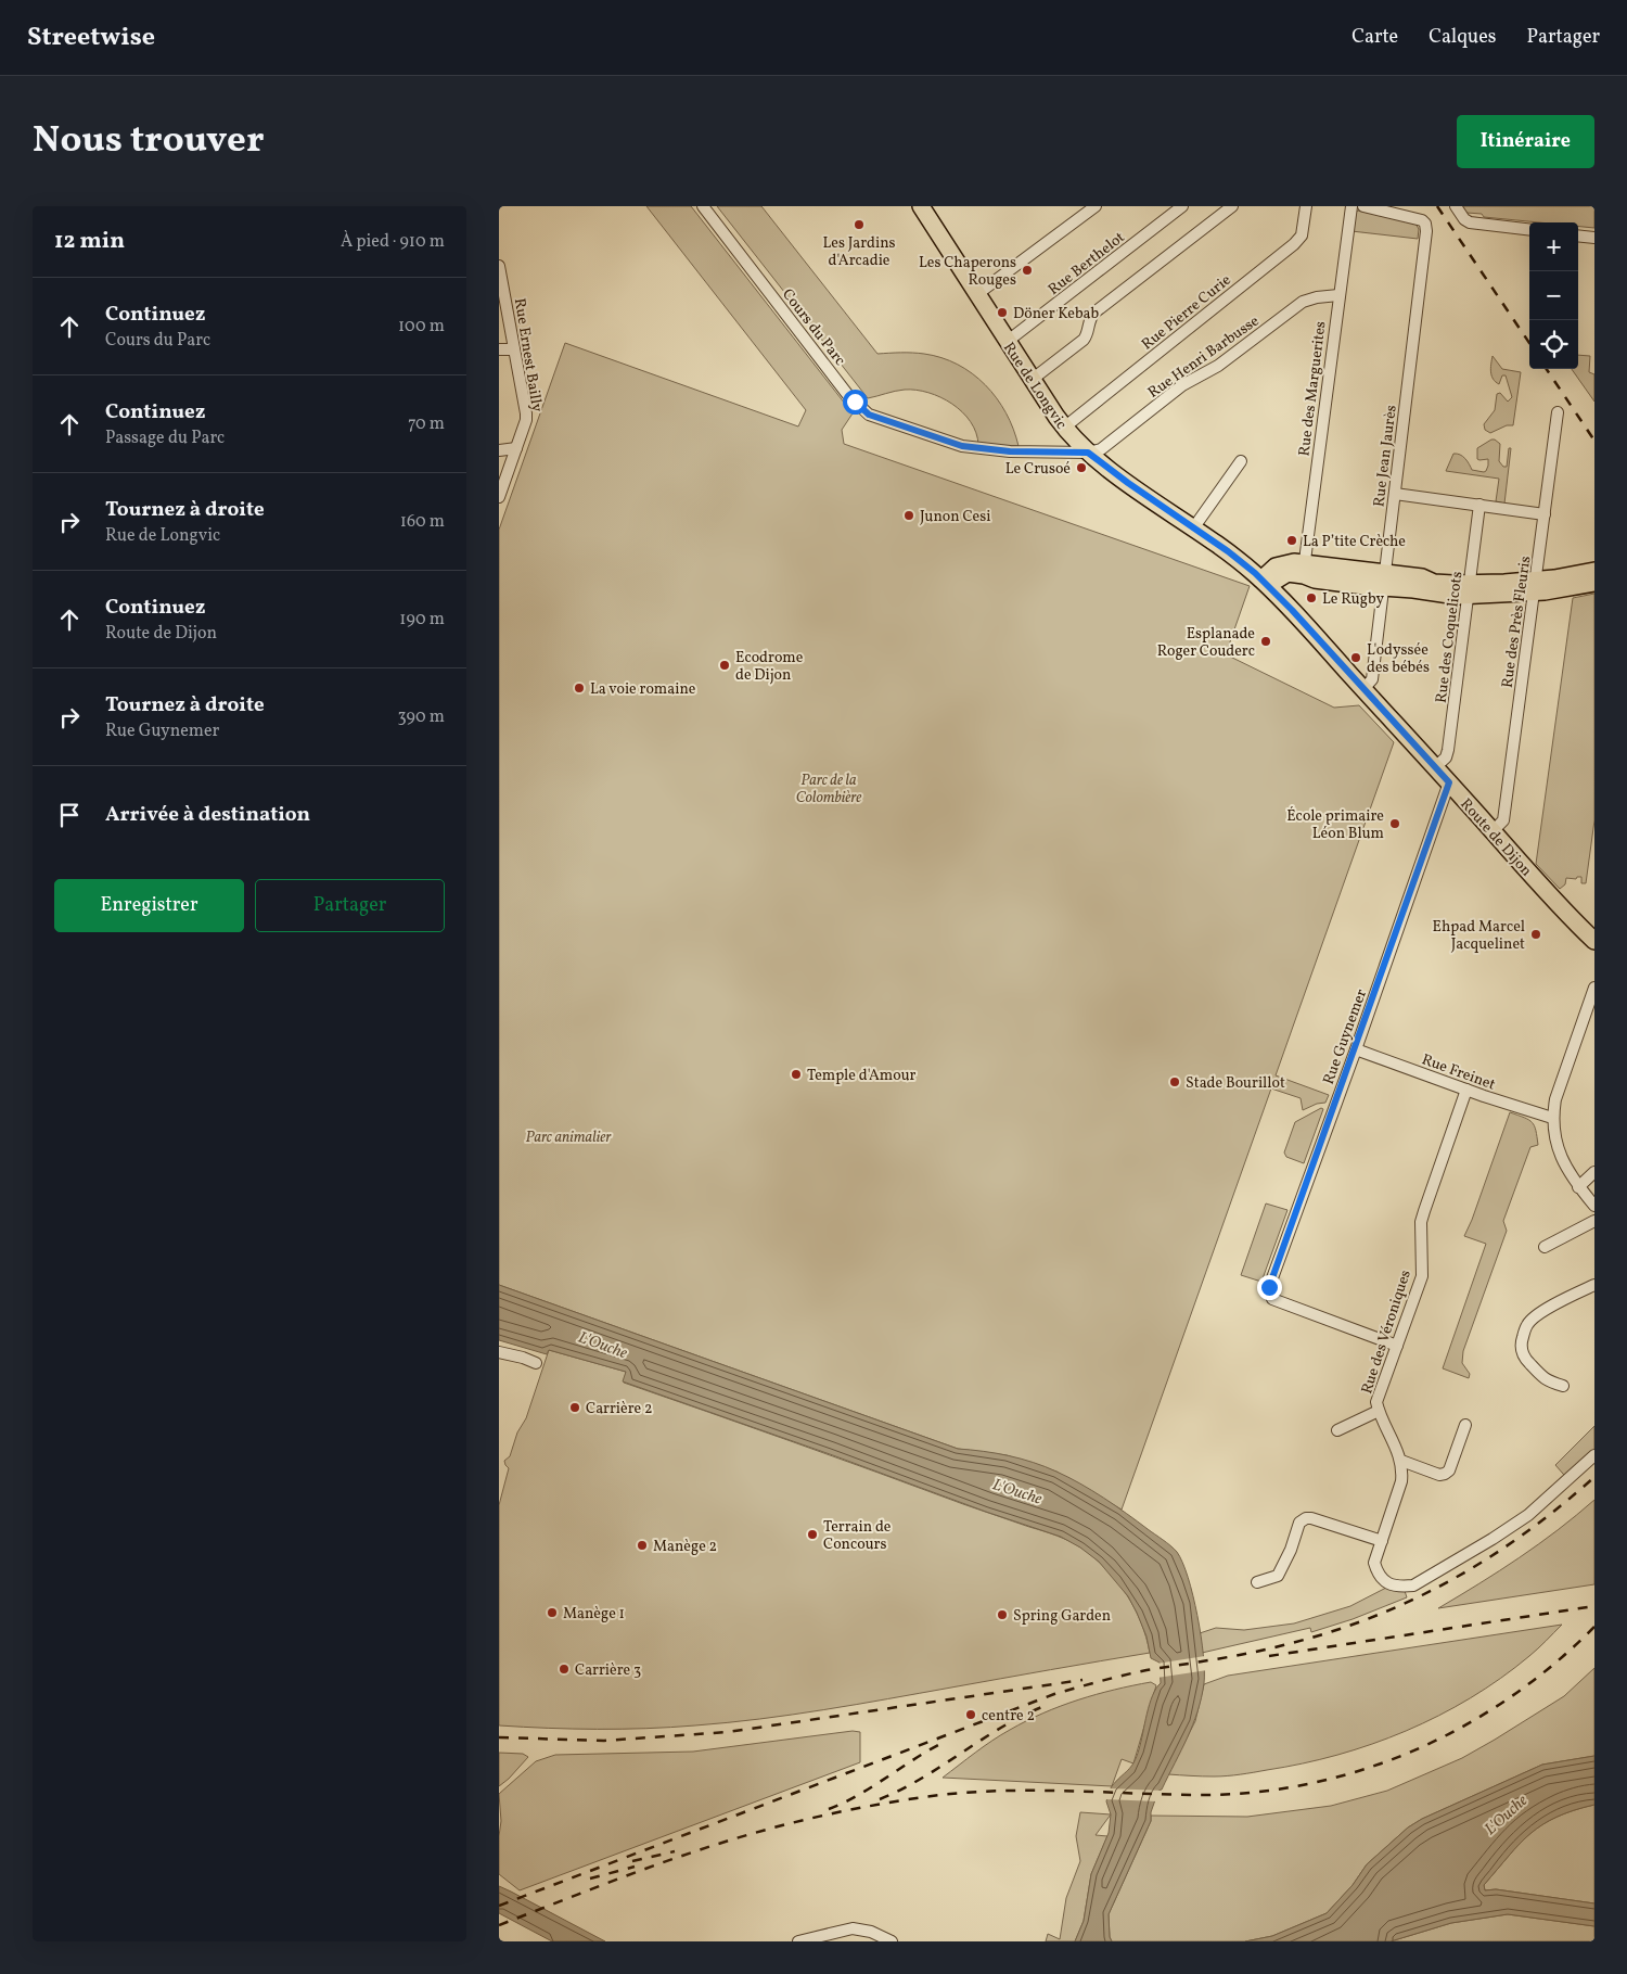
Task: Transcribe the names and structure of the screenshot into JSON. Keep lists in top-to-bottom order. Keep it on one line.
{"streets":{"main road":["Rue de Longvic","Route de Dijon"],"street":["Rue Berthelot","Rue Pierre Curie","Cours du Parc","Rue Ernest Bailly","Rue Henri Barbusse","Rue des Marguerites","Rue Jean Jaurès","Rue des Près Fleuris","Rue des Coquelicots","Rue Guynemer","Rue Freinet","Rue des Véroniques"]},"crossings":[["Rue Berthelot","Rue de Longvic"],["Rue Pierre Curie","Rue de Longvic"],["Cours du Parc","Rue Henri Barbusse"],["Cours du Parc","Rue de Longvic"],["Rue Henri Barbusse","Rue de Longvic"],["Rue Henri Barbusse","Rue des Marguerites"],["Rue de Longvic","Route de Dijon"],["Rue Jean Jaurès","Route de Dijon"],["Rue des Près Fleuris","Route de Dijon"],["Rue des Coquelicots","Route de Dijon"],["Route de Dijon","Rue Guynemer"],["Rue Guynemer","Rue Freinet"],["Rue Guynemer","Rue des Véroniques"],["Rue Freinet","Rue des Véroniques"]],"water":["L'Ouche"],"parks":["Parc de la Colombière","Parc animalier"],"places":["Les Jardins d'Arcadie","Les Chaperons Rouges","Döner Kebab","Le Crusoé","Junon Cesi","La P’tite Crèche","Le Rugby","Esplanade Roger Couderc","L'odyssée des bébés","Ecodrome de Dijon","La voie romaine","École primaire Léon Blum","Ehpad Marcel Jacquelinet","Temple d'Amour","Stade Bourillot","Carrière 2","Terrain de Concours","Manège 2","Manège 1","Spring Garden","Carrière 3","centre 2"],"page":{"header":"Streetwise","nav":["Carte","Calques","Partager"],"title":"Nous trouver","buttons":["Itinéraire",["Enregistrer","Partager"]],"heading":["12 min","À pied · 910 m"],"map_buttons":["+","−"],"list":[["Continuez","Cours du Parc","100 m"],["Continuez","Passage du Parc","70 m"],["Tournez à droite","Rue de Longvic","160 m"],["Continuez","Route de Dijon","190 m"],["Tournez à droite","Rue Guynemer","390 m"],"Arrivée à destination"]}}
